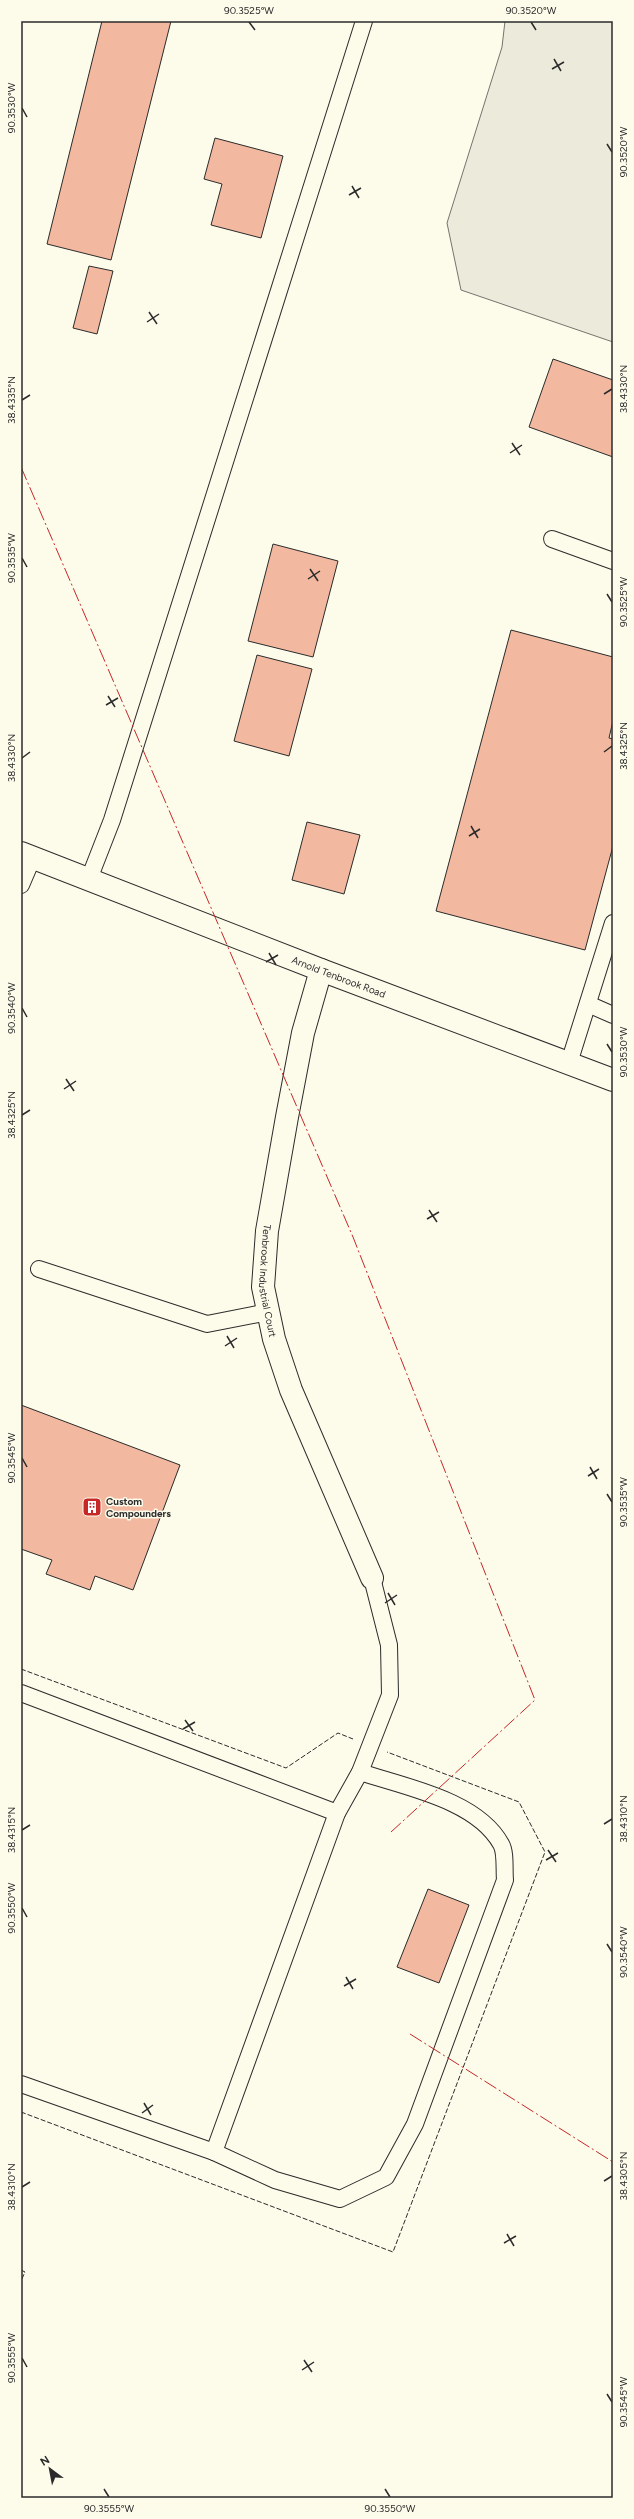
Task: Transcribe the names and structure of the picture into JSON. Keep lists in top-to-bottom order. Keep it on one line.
{"streets":{"street":["Arnold Tenbrook Road","Tenbrook Industrial Court"]},"crossings":[["Arnold Tenbrook Road","Tenbrook Industrial Court"]],"places":{"building":["Custom Compounders"]},"north":"top left","coordinates":["90.3525°W","90.3520°W","90.3530°W","38.4330°N","38.4335°N","90.3535°W","38.4325°N","90.3540°W","90.3545°W","38.4310°N","38.4315°N","90.3550°W","38.4305°N","90.3555°W"]}
